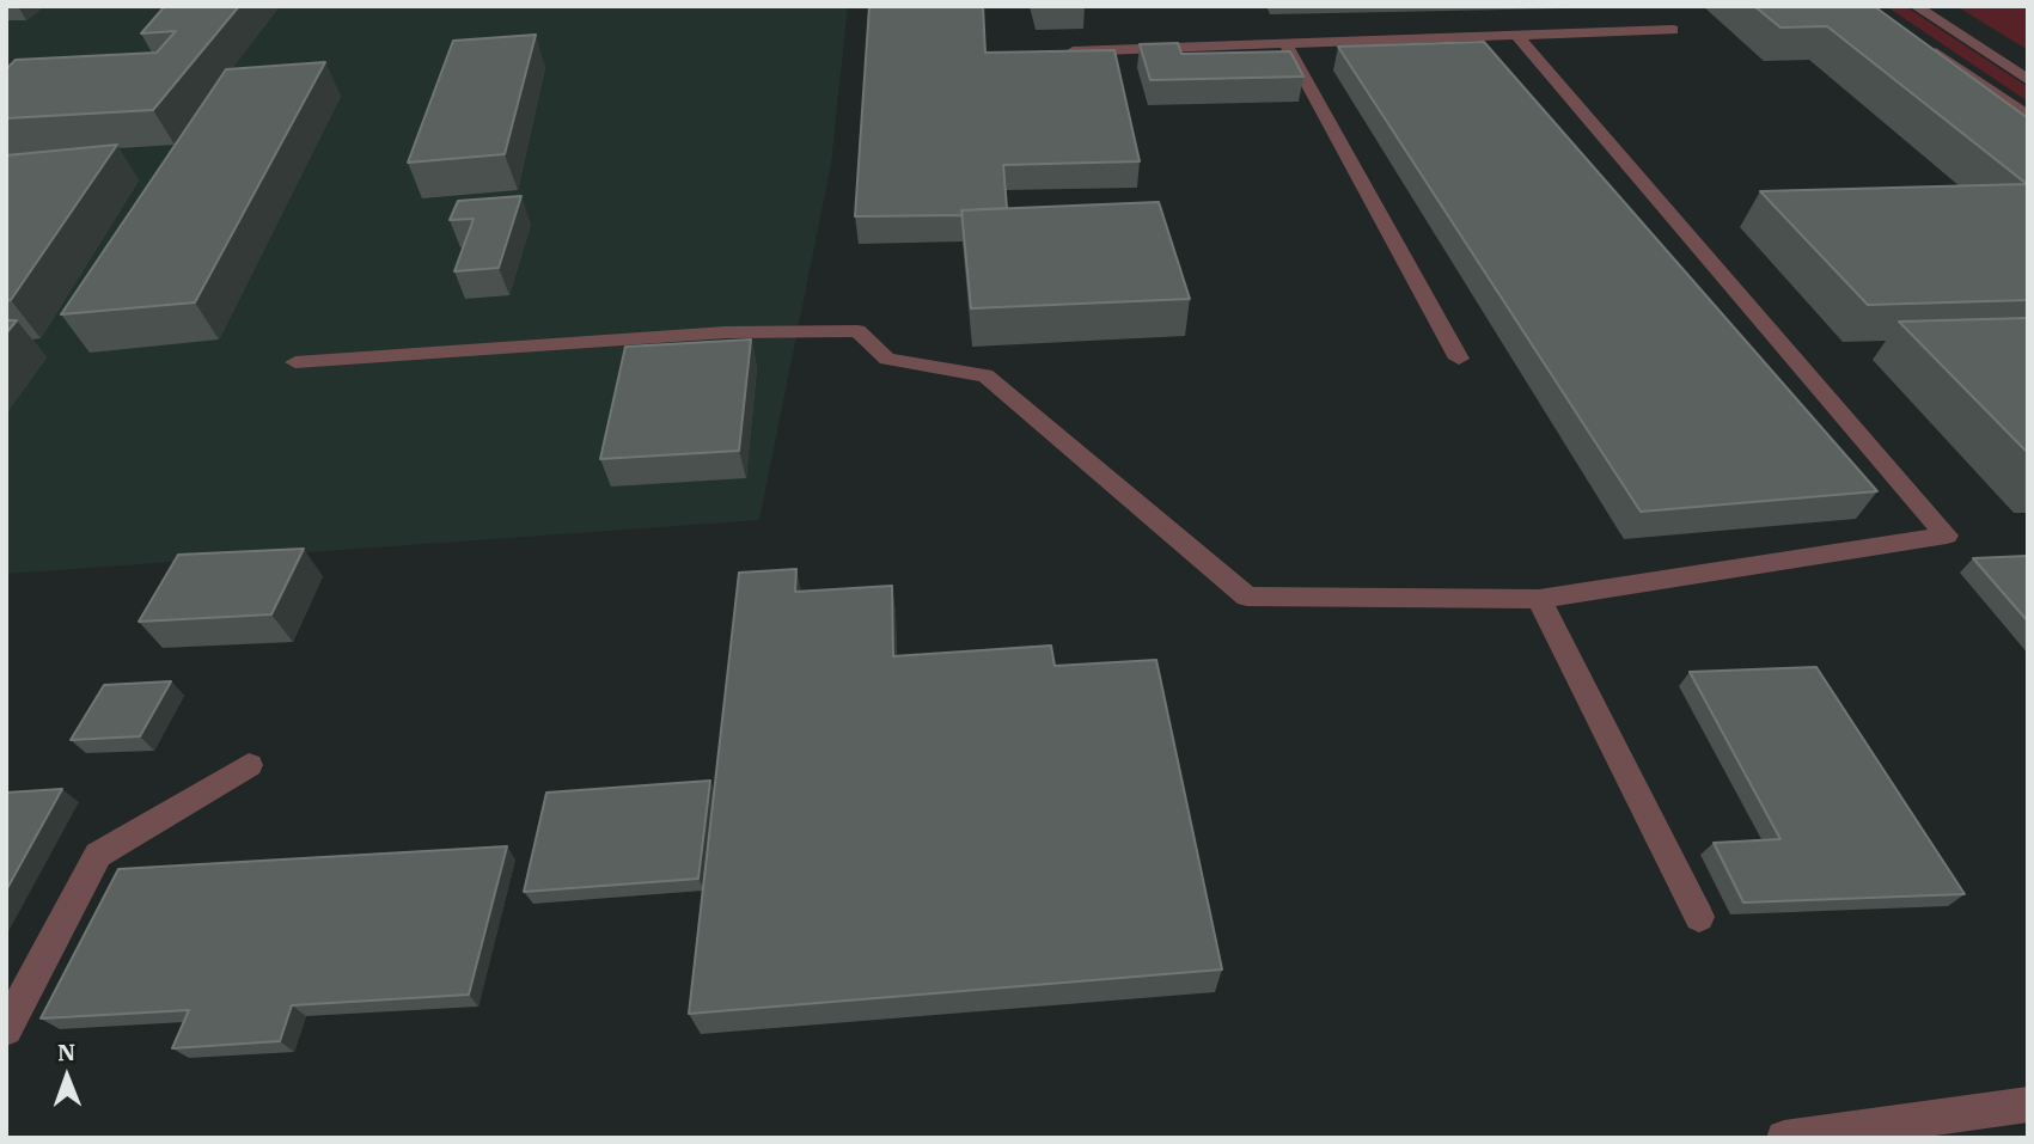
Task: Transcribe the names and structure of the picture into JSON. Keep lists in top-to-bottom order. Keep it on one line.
{"north":"top"}
